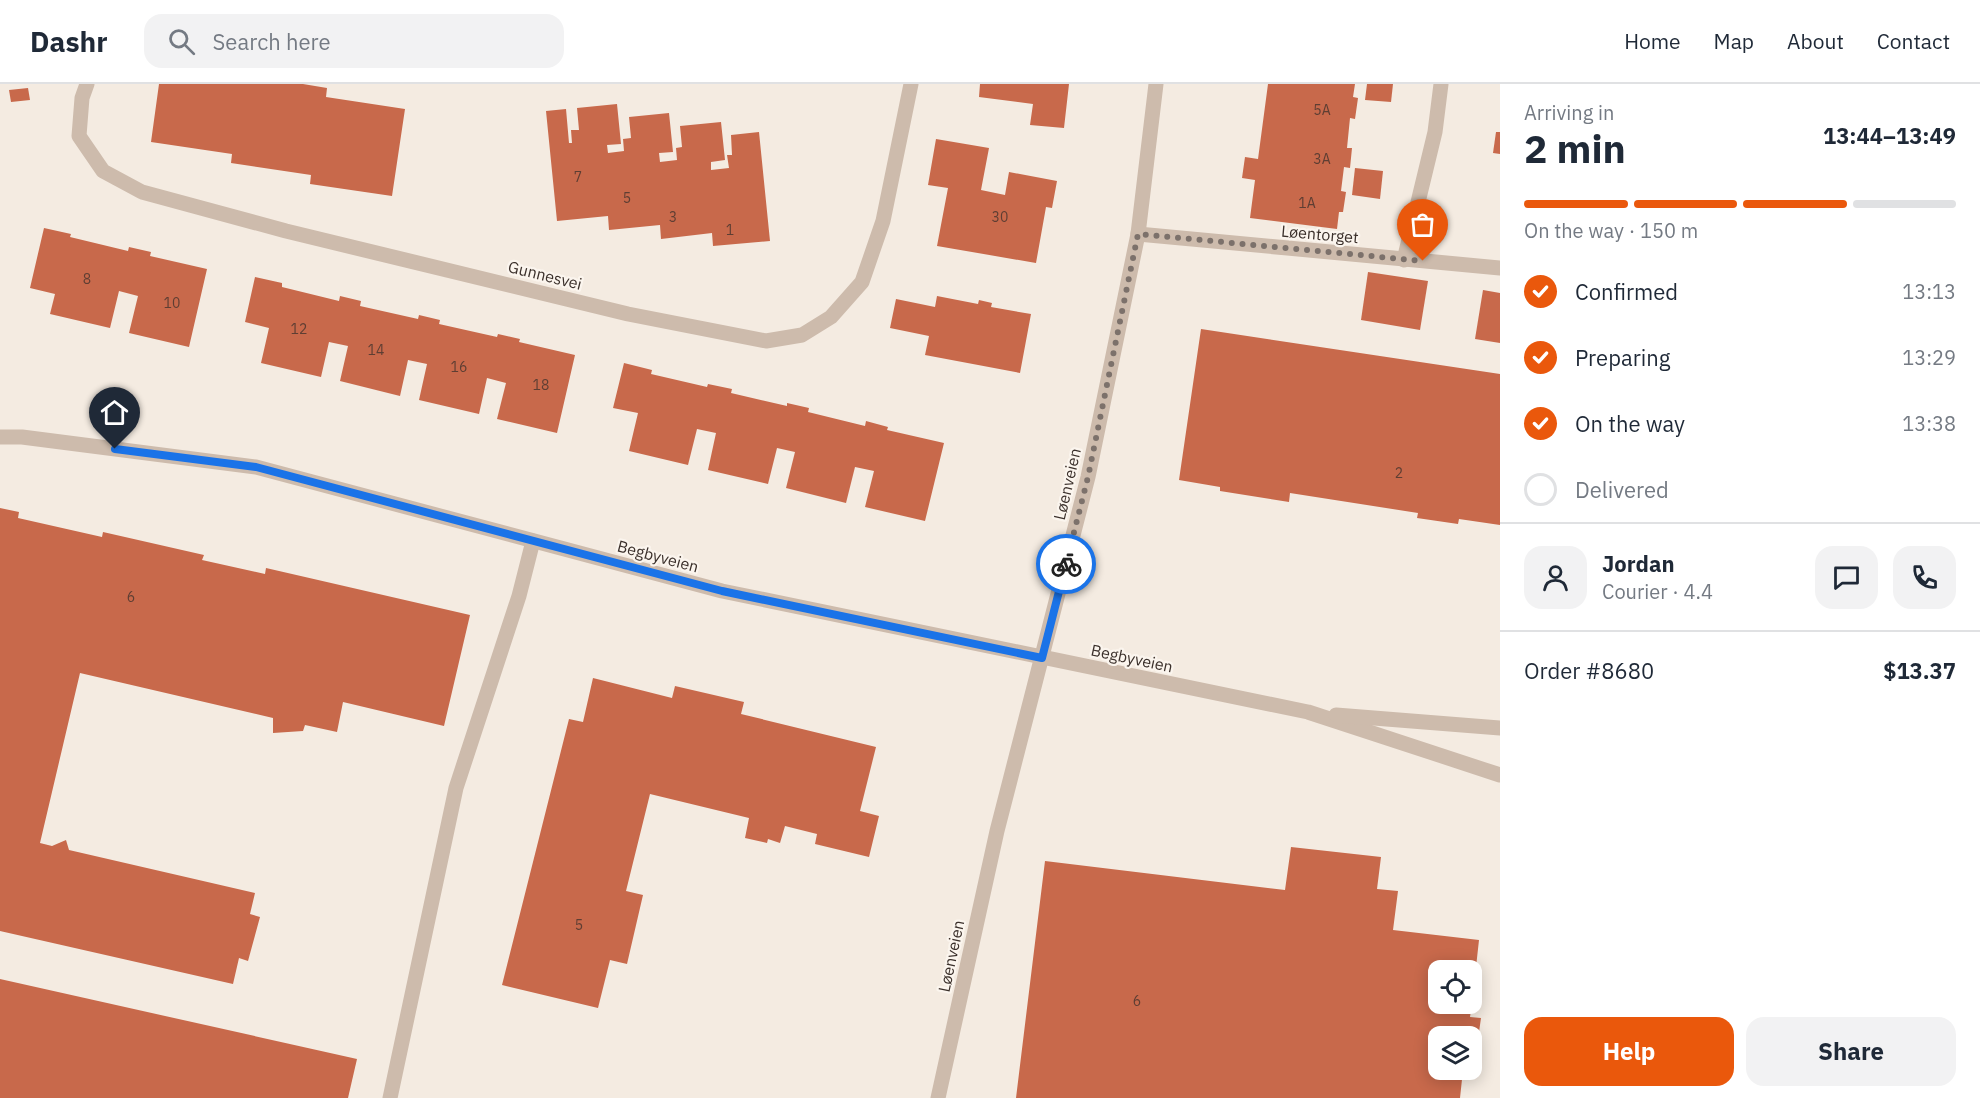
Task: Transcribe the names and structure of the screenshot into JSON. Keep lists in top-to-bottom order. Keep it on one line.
{"streets":{"street":["Løentorget","Gunnesvei","Løenveien","Begbyveien"]},"crossings":[["Løentorget","Løenveien"],["Løenveien","Begbyveien"]],"house_numbers":["5A","3A","7","5","1A","3","30","1","8","10","12","14","16","18","2","6","5","6"],"page":{"header":"Dashr","search":"Search here","nav":["Home","Map","About","Contact"],"heading":["2 min","Arriving in","13:44–13:49"],"panel":["Jordan","Courier · 4.4","Order #8680","$13.37"],"bar":"On the way · 150 m","list":[["Confirmed","13:13"],["Preparing","13:29"],["On the way","13:38"],"Delivered"],"buttons":["Help","Share"]}}
